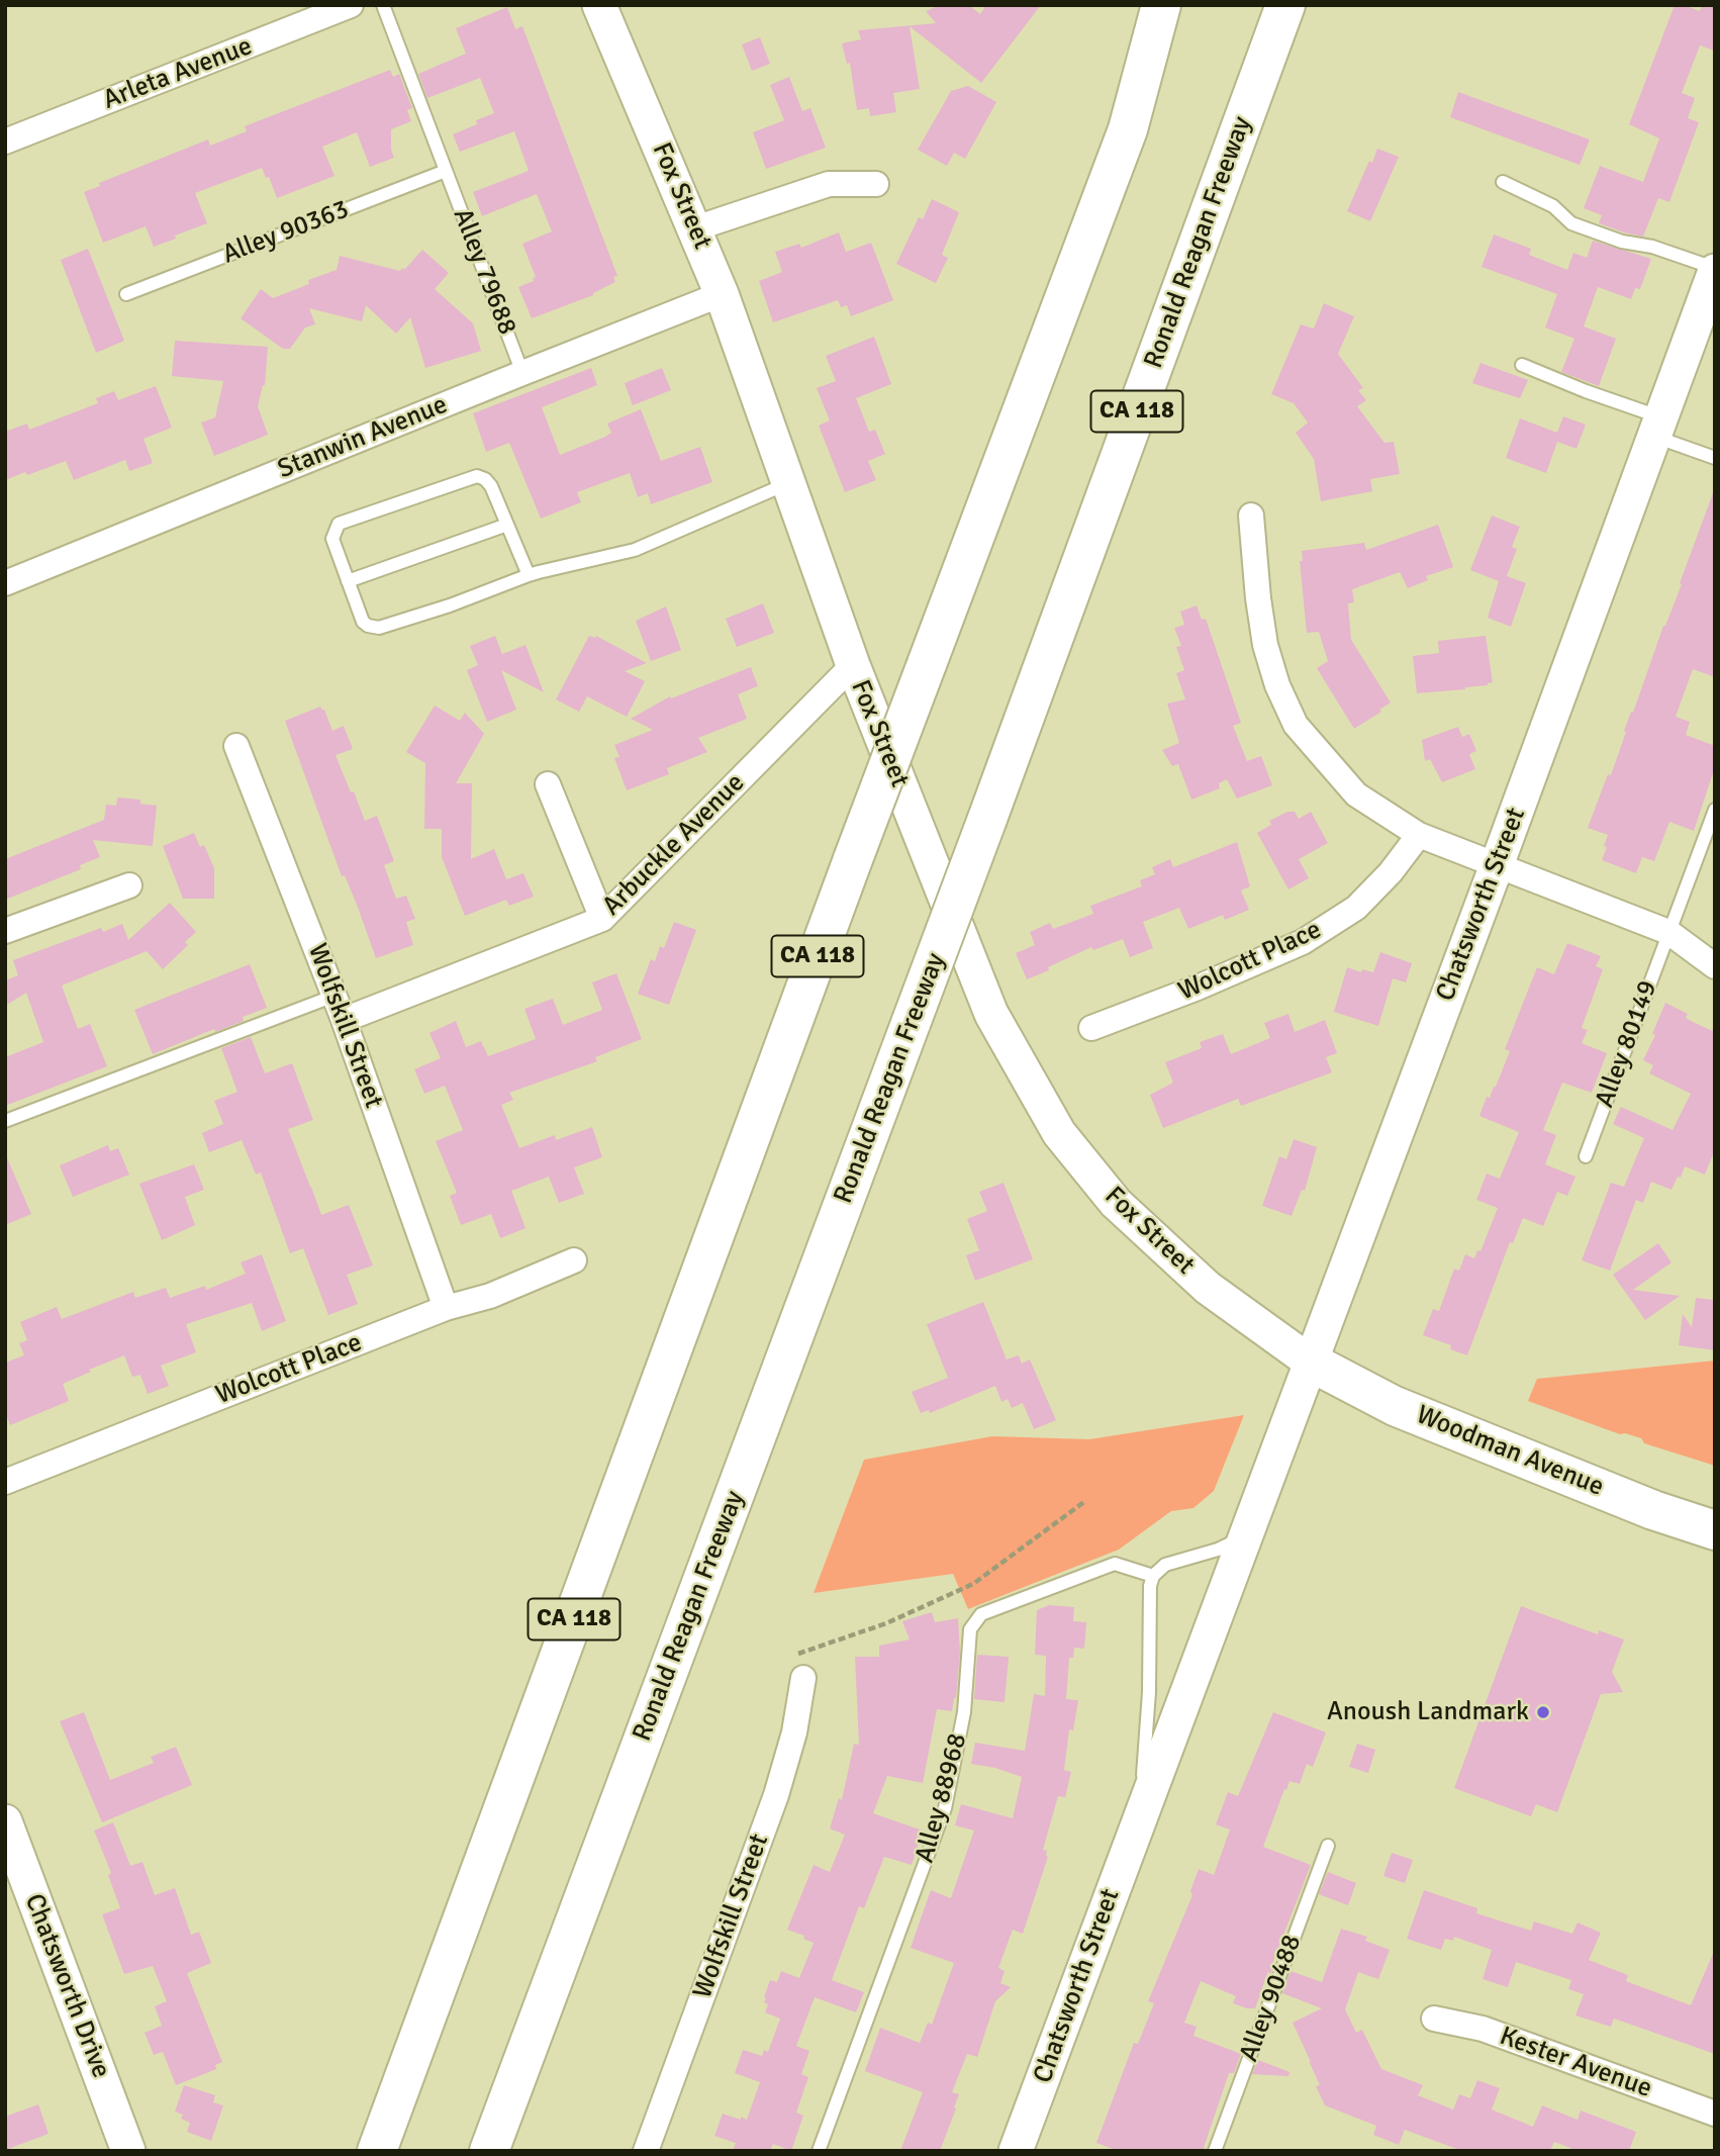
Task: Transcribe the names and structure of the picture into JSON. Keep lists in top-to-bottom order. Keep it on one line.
{"streets":{"main road":["Fox Street","Ronald Reagan Freeway","CA 118","Chatsworth Street","Woodman Avenue","Chatsworth Drive"],"street":["Arleta Avenue","Stanwin Avenue","Arbuckle Avenue","Wolcott Place","Wolfskill Street","Kester Avenue"],"lane":["Alley 90363","Alley 79688","Alley 80149","Alley 88968","Alley 90488"]},"crossings":[["Fox Street","Stanwin Avenue"],["Fox Street","Arbuckle Avenue"],["Fox Street","Chatsworth Street"],["Fox Street","Woodman Avenue"],["Alley 90363","Alley 79688"],["Alley 79688","Stanwin Avenue"],["Arbuckle Avenue","Wolfskill Street"],["Chatsworth Street","Woodman Avenue"],["Chatsworth Street","Alley 88968"],["Wolcott Place","Wolfskill Street"]],"places":["Anoush Landmark"]}
